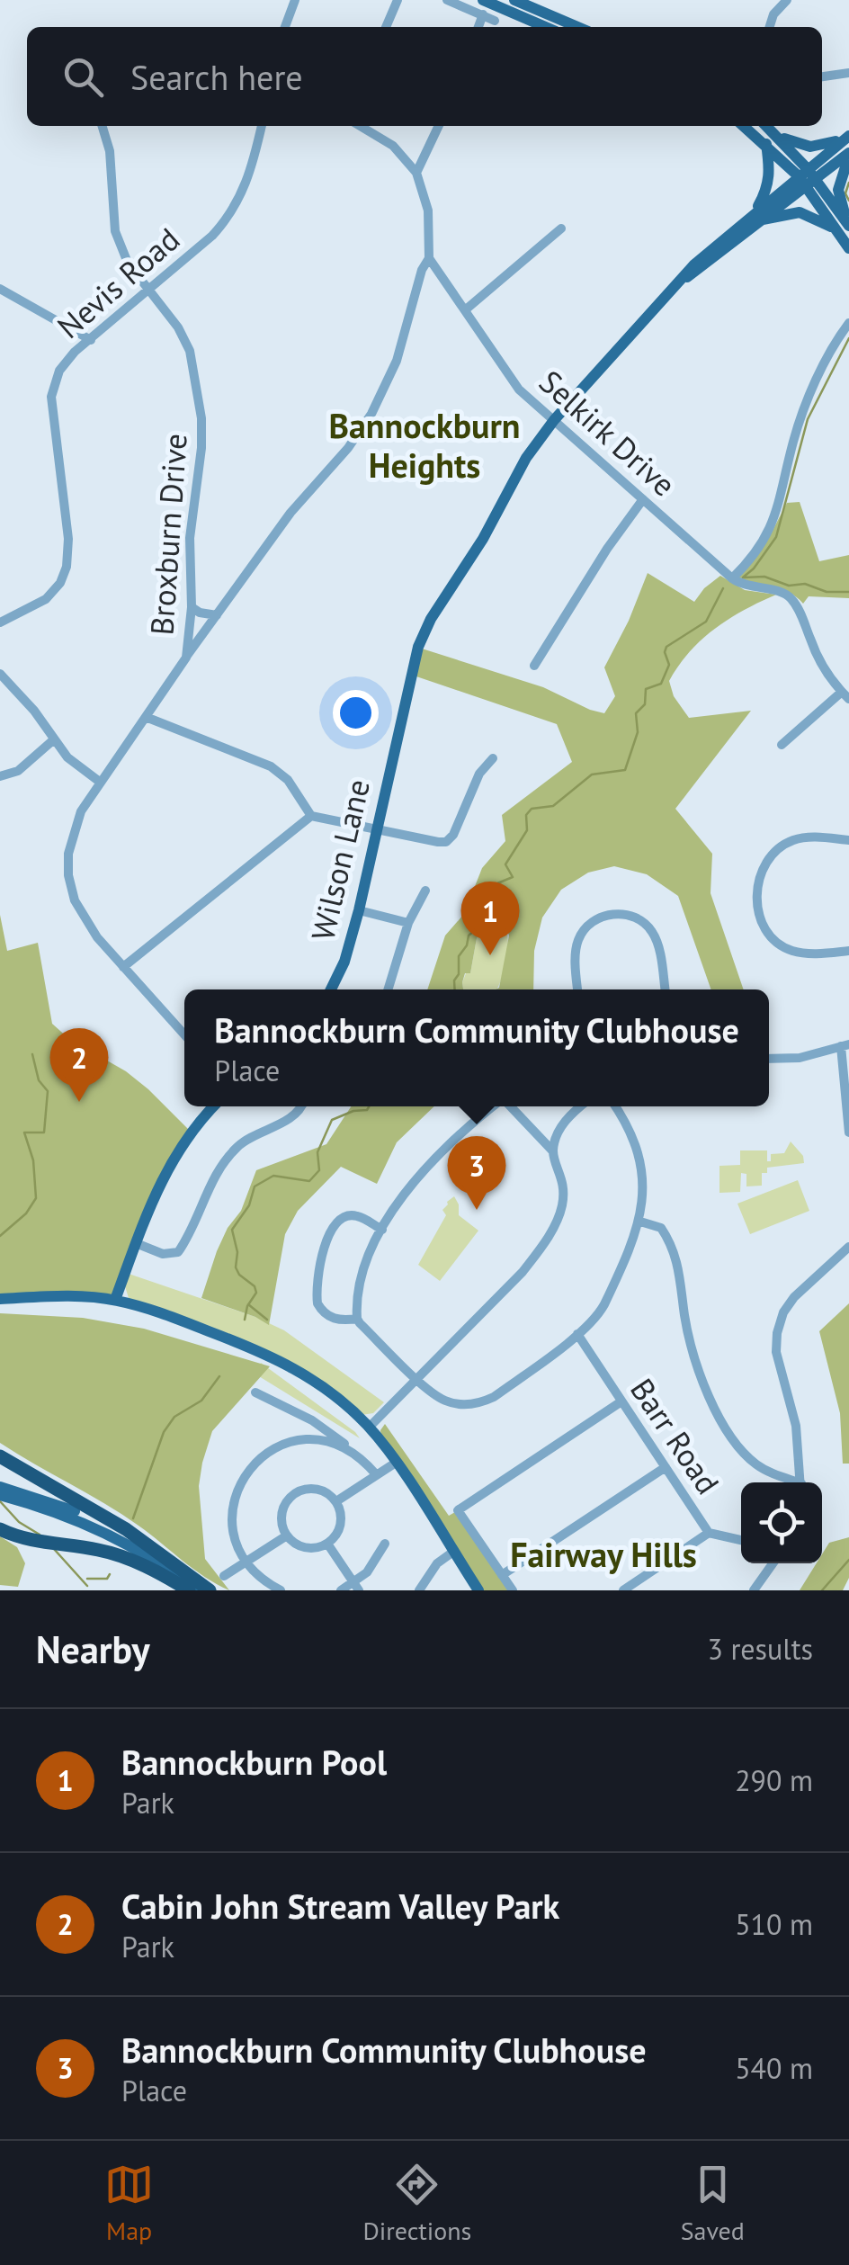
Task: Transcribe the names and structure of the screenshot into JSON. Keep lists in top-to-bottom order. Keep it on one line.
{"streets":{"main road":["Wilson Lane"],"street":["Nevis Road","Selkirk Drive","Broxburn Drive","Barr Road"]},"crossings":[["Nevis Road","Broxburn Drive"],["Selkirk Drive","Wilson Lane"]],"districts":["Bannockburn Heights","Fairway Hills"],"page":{"search":"Search here","pins":["1","2","3"],"popup":["Bannockburn Community Clubhouse","Place"],"heading":["Nearby","3 results"],"list":[{"mark":"1","name":"Bannockburn Pool","note":"Park","value":"290 m"},{"mark":"2","name":"Cabin John Stream Valley Park","note":"Park","value":"510 m"},{"mark":"3","name":"Bannockburn Community Clubhouse","note":"Place","value":"540 m"}],"nav":["Map","Directions","Saved"]}}
